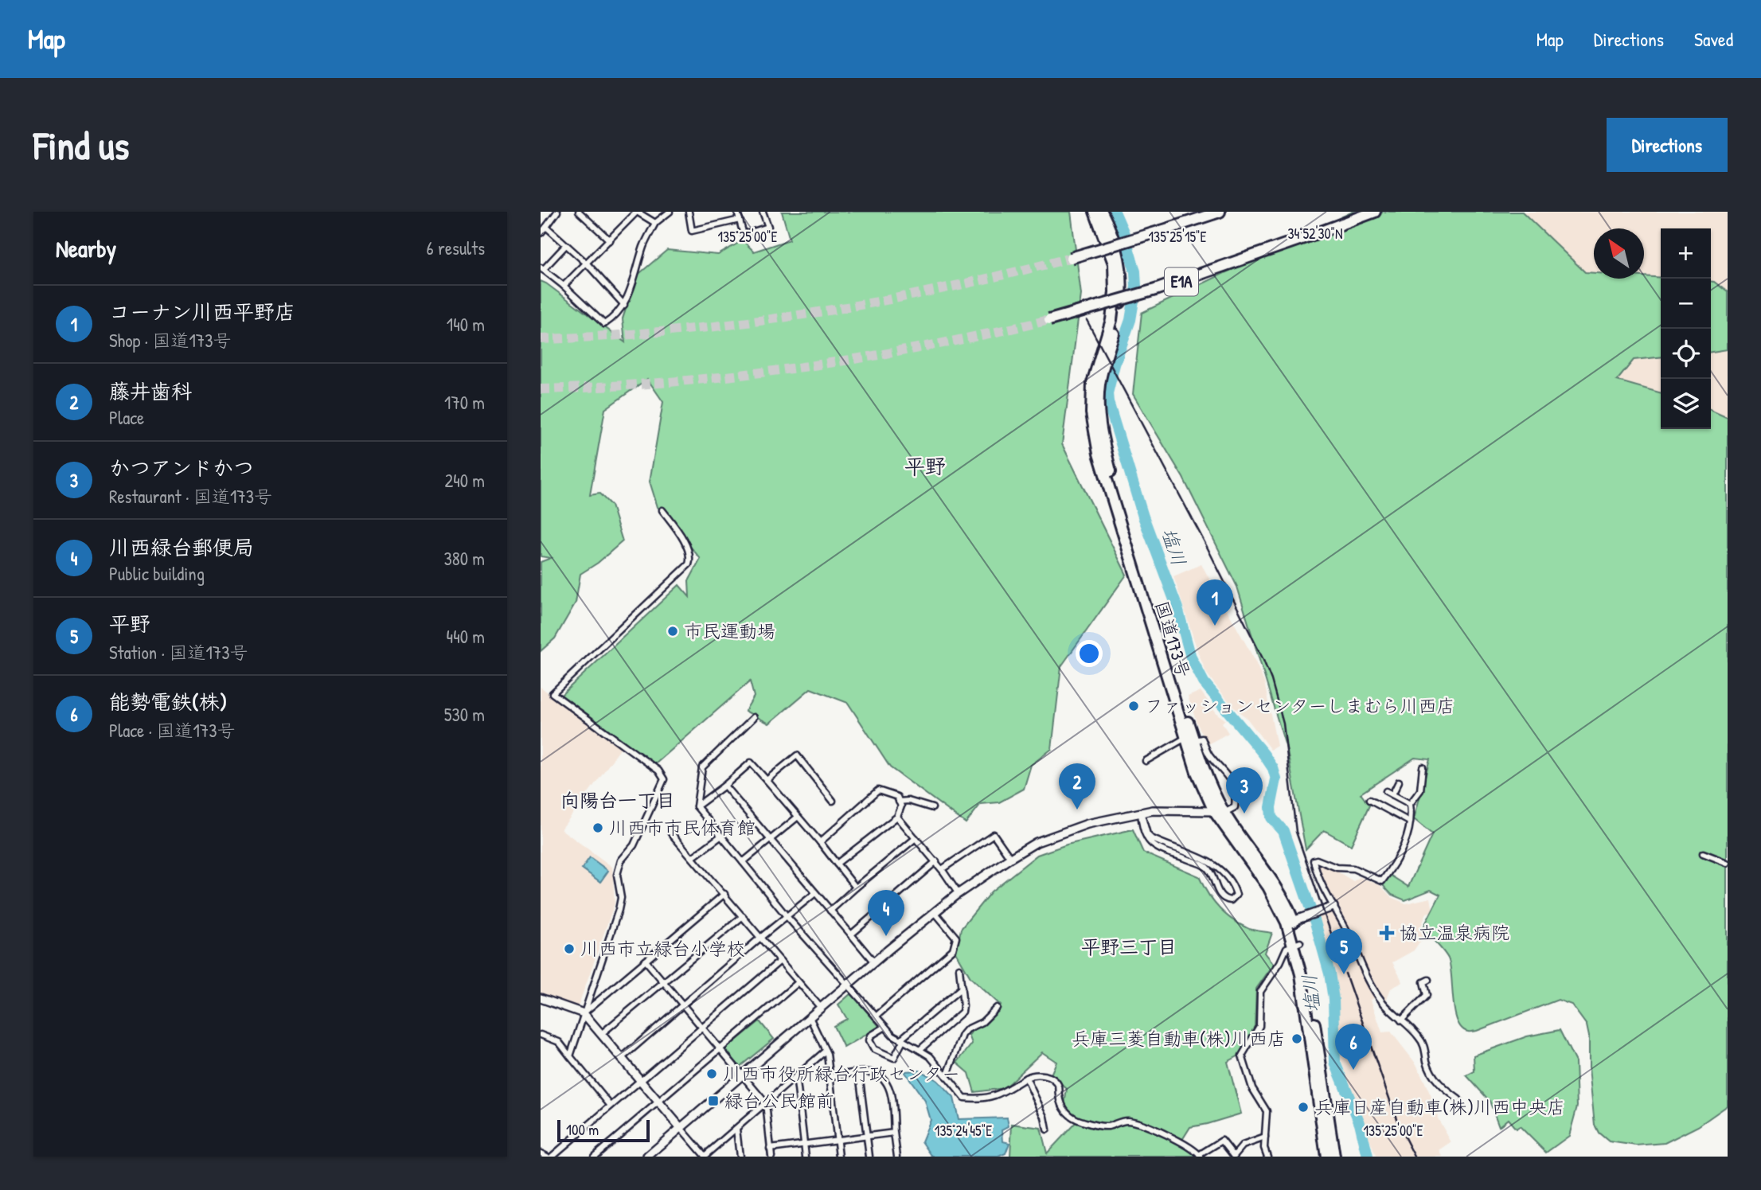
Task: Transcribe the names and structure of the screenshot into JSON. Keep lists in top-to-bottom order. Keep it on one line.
{"streets":{"highway":["E1A","国道173号"]},"districts":["平野","向陽台一丁目","平野三丁目"],"water":["塩川"],"places":{"other":["市民運動場","ファッションセンターしまむら川西店","川西市市民体育館","川西市立緑台小学校","兵庫三菱自動車(株)川西店","川西市役所緑台行政センター","兵庫日産自動車(株)川西中央店"],"health":["協立温泉病院"],"transit":["緑台公民館前"]},"scale_bar":"100 m","north":"top left","page":{"header":"Map","nav":["Map","Directions","Saved"],"buttons":"Directions","title":"Find us","heading":["Nearby","6 results"],"map_buttons":["+","−"],"list":[{"mark":"1","name":"コーナン川西平野店","note":"Shop · 国道173号","value":"140 m"},{"mark":"2","name":"藤井歯科","note":"Place","value":"170 m"},{"mark":"3","name":"かつアンドかつ","note":"Restaurant · 国道173号","value":"240 m"},{"mark":"4","name":"川西緑台郵便局","note":"Public building","value":"380 m"},{"mark":"5","name":"平野","note":"Station · 国道173号","value":"440 m"},{"mark":"6","name":"能勢電鉄(株)","note":"Place · 国道173号","value":"530 m"}],"pins":["1","2","3","4","5","6"],"scale":"100 m"},"coordinates":["34°52'30\"N","135°25'00\"E","135°25'15\"E","135°24'45\"E"]}
